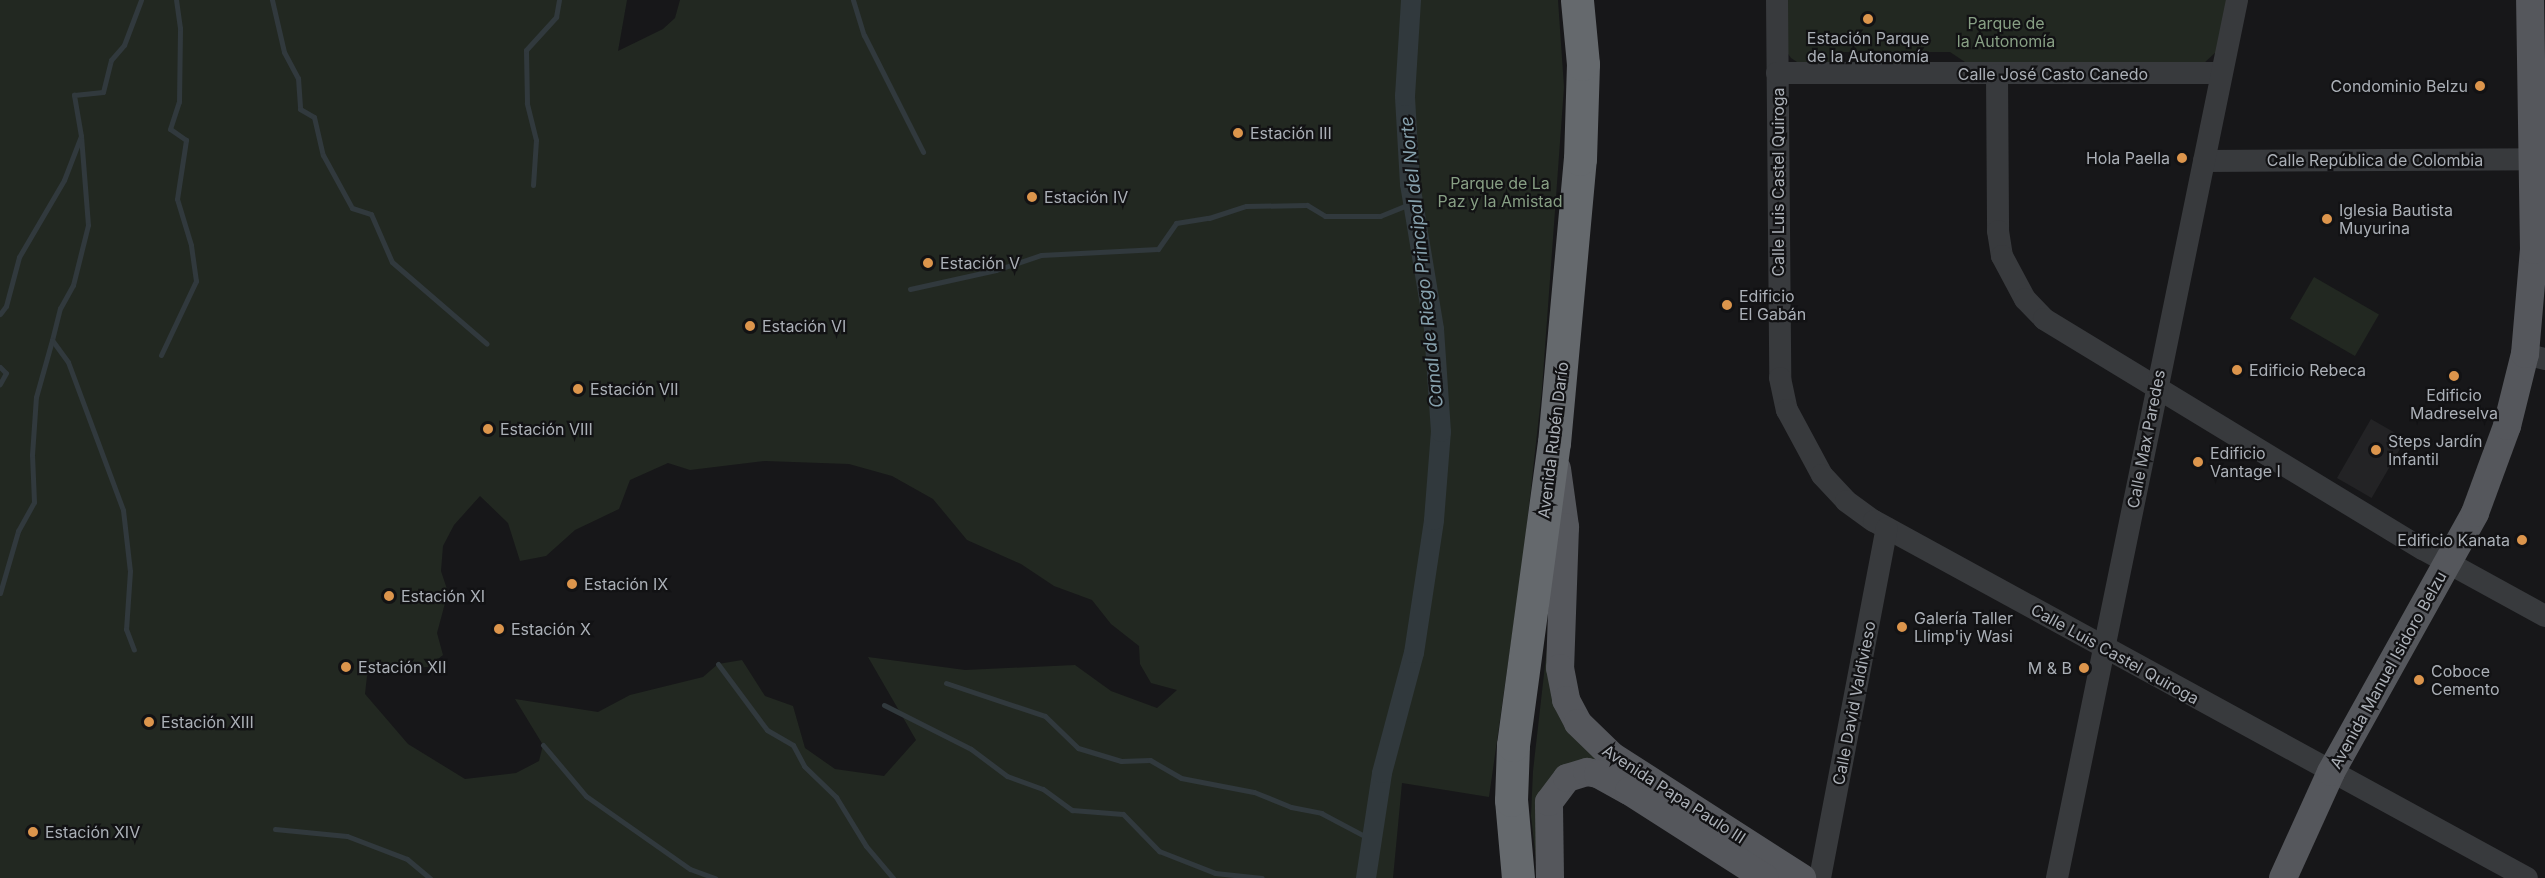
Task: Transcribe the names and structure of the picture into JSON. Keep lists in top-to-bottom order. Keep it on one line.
{"streets":{"highway":["Avenida Rubén Darío"],"main road":["Avenida Manuel Isidoro Belzu","Avenida Papa Paulo III"],"street":["Calle José Casto Canedo","Calle República de Colombia","Calle Luis Castel Quiroga","Calle Max Paredes","Calle David Valdivieso"]},"crossings":[["Calle José Casto Canedo","Calle Luis Castel Quiroga"],["Calle José Casto Canedo","Calle Max Paredes"],["Calle República de Colombia","Calle Max Paredes"],["Calle República de Colombia","Avenida Manuel Isidoro Belzu"],["Calle Luis Castel Quiroga","Calle Max Paredes"],["Calle Luis Castel Quiroga","Avenida Manuel Isidoro Belzu"],["Calle Luis Castel Quiroga","Calle David Valdivieso"],["Avenida Rubén Darío","Avenida Papa Paulo III"]],"water":["Canal de Riego Principal del Norte"],"parks":["Parque de la Autonomía","Parque de La Paz y la Amistad"],"places":["Estación Parque de la Autonomía","Condominio Belzu","Estación III","Hola Paella","Estación IV","Iglesia Bautista Muyurina","Estación V","Edificio El Gabán","Estación VI","Edificio Rebeca","Edificio Madreselva","Estación VII","Estación VIII","Steps Jardín Infantil","Edificio Vantage I","Edificio Kanata","Estación IX","Estación XI","Galería Taller Llimp'iy Wasi","Estación X","Estación XII","M & B","Coboce Cemento","Estación XIII","Estación XIV"]}
